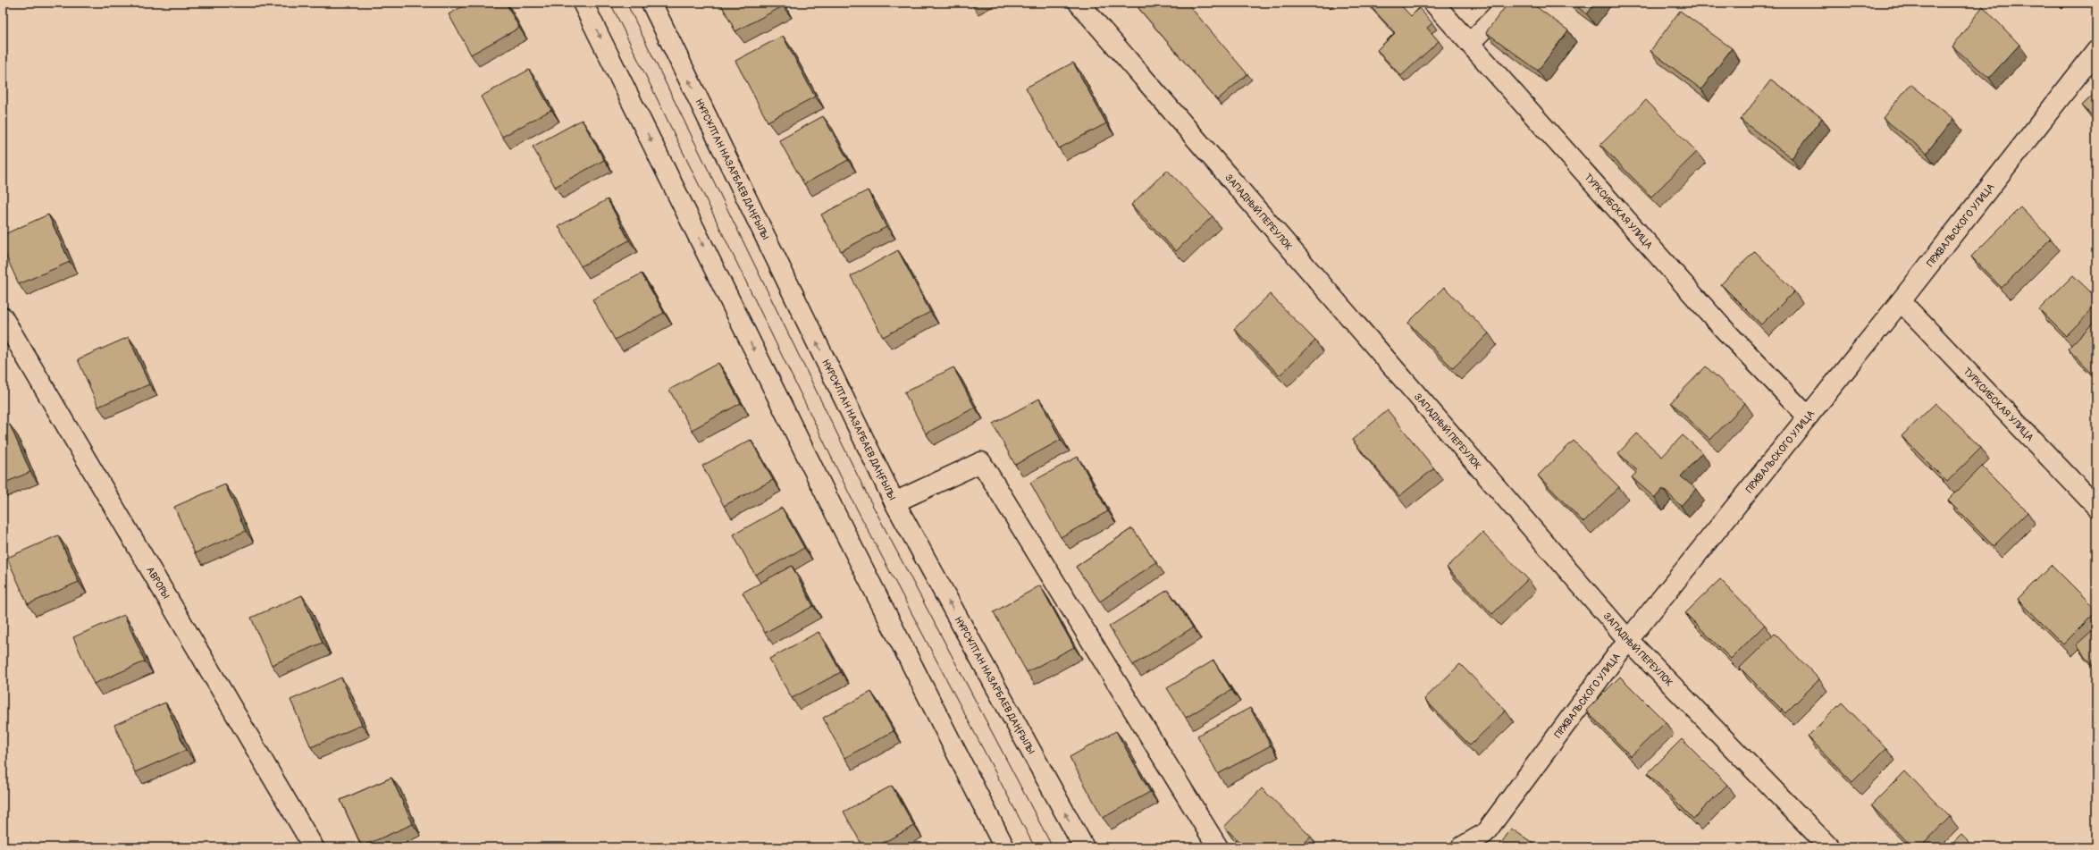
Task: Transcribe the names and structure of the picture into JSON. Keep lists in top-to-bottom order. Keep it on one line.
{"streets":{"main road":["НҰРСҰЛТАН НАЗАРБАЕВ ДАҢҒЫЛЫ","ТУРКСИБСКАЯ УЛИЦА","ЗАПАДНЫЙ ПЕРЕУЛОК","ПРЖВАЛЬСКОГО УЛИЦА","АВРОРЫ"]},"crossings":[["ТУРКСИБСКАЯ УЛИЦА","ПРЖВАЛЬСКОГО УЛИЦА"],["ЗАПАДНЫЙ ПЕРЕУЛОК","ПРЖВАЛЬСКОГО УЛИЦА"]]}
